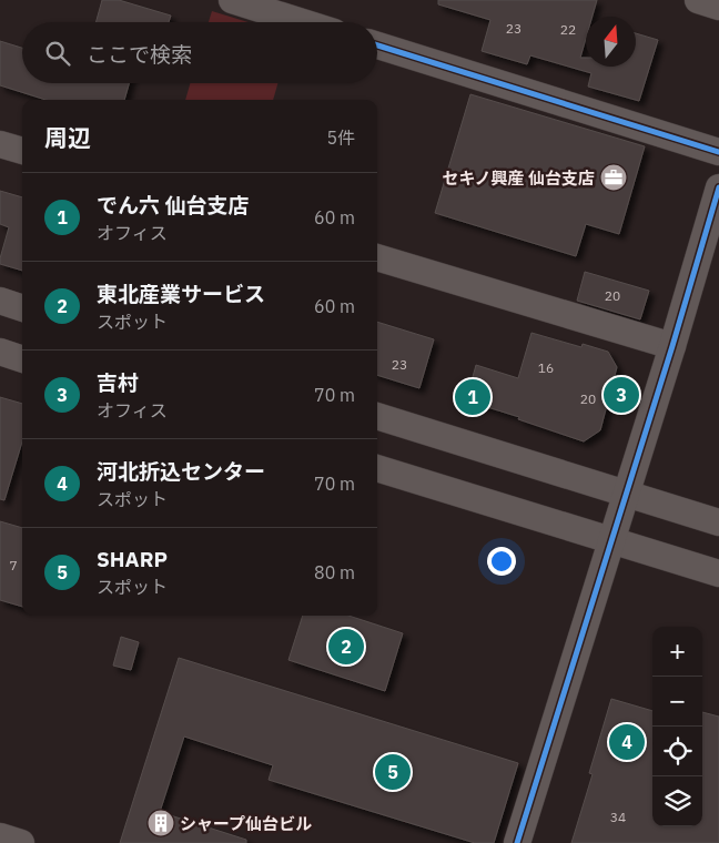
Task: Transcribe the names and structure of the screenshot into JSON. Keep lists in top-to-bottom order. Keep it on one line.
{"places":{"office":["セキノ興産 仙台支店"],"building":["シャープ仙台ビル"]},"house_numbers":["23","22","20","23","16","20","7","34"],"north":"top","page":{"search":"ここで検索","heading":["周辺","5件"],"list":[{"mark":"1","name":"でん六 仙台支店","note":"オフィス","value":"60 m"},{"mark":"2","name":"東北産業サービス","note":"スポット","value":"60 m"},{"mark":"3","name":"吉村","note":"オフィス","value":"70 m"},{"mark":"4","name":"河北折込センター","note":"スポット","value":"70 m"},{"mark":"5","name":"SHARP","note":"スポット","value":"80 m"}],"pins":["3","1","2","4","5"],"map_buttons":["+","−"]}}
